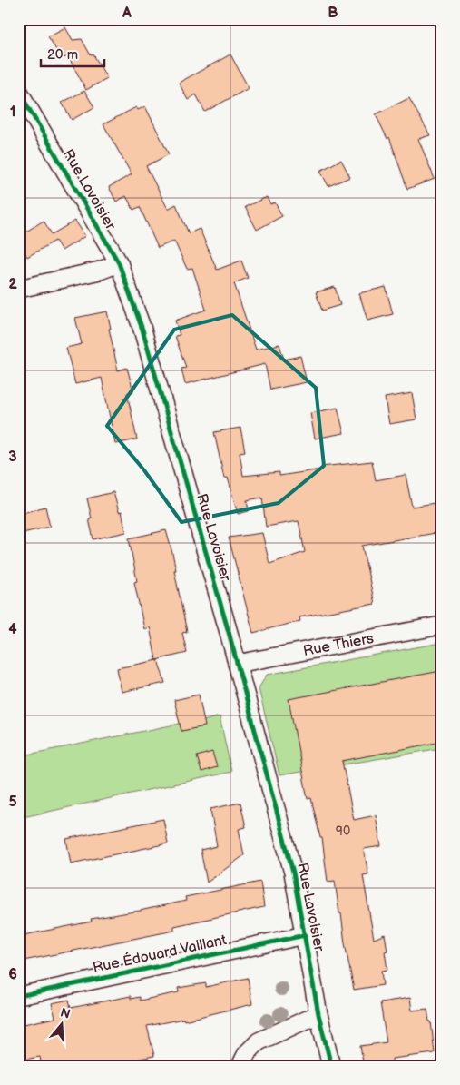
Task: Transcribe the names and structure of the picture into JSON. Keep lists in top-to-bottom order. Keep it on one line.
{"streets":{"street":["Rue Lavoisier","Rue Thiers","Rue Édouard Vaillant"]},"crossings":[["Rue Lavoisier","Rue Thiers"],["Rue Lavoisier","Rue Édouard Vaillant"]],"house_numbers":["90"],"scale_bar":"20 m","north":"top","grid":{"columns":["A","B"],"rows":["1","2","3","4","5","6"]}}
